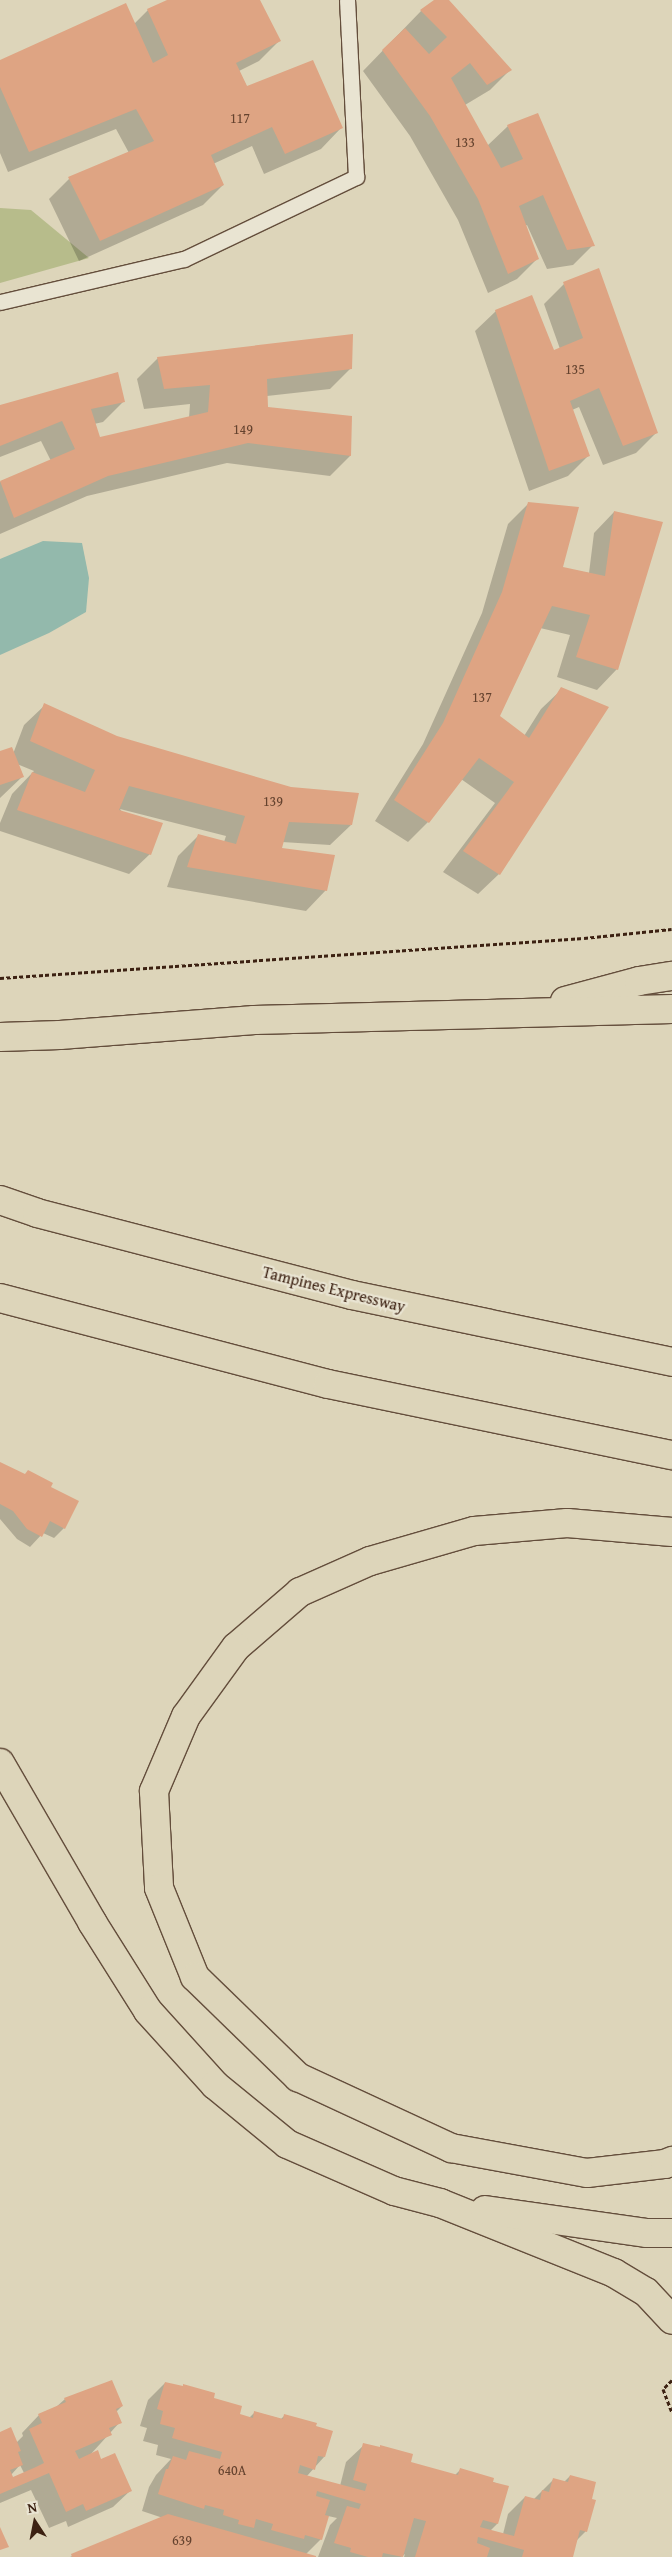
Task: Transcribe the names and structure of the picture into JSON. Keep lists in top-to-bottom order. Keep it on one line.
{"streets":{"highway":["Tampines Expressway"]},"house_numbers":["117","133","135","149","137","139","640A","639"],"north":"top"}
